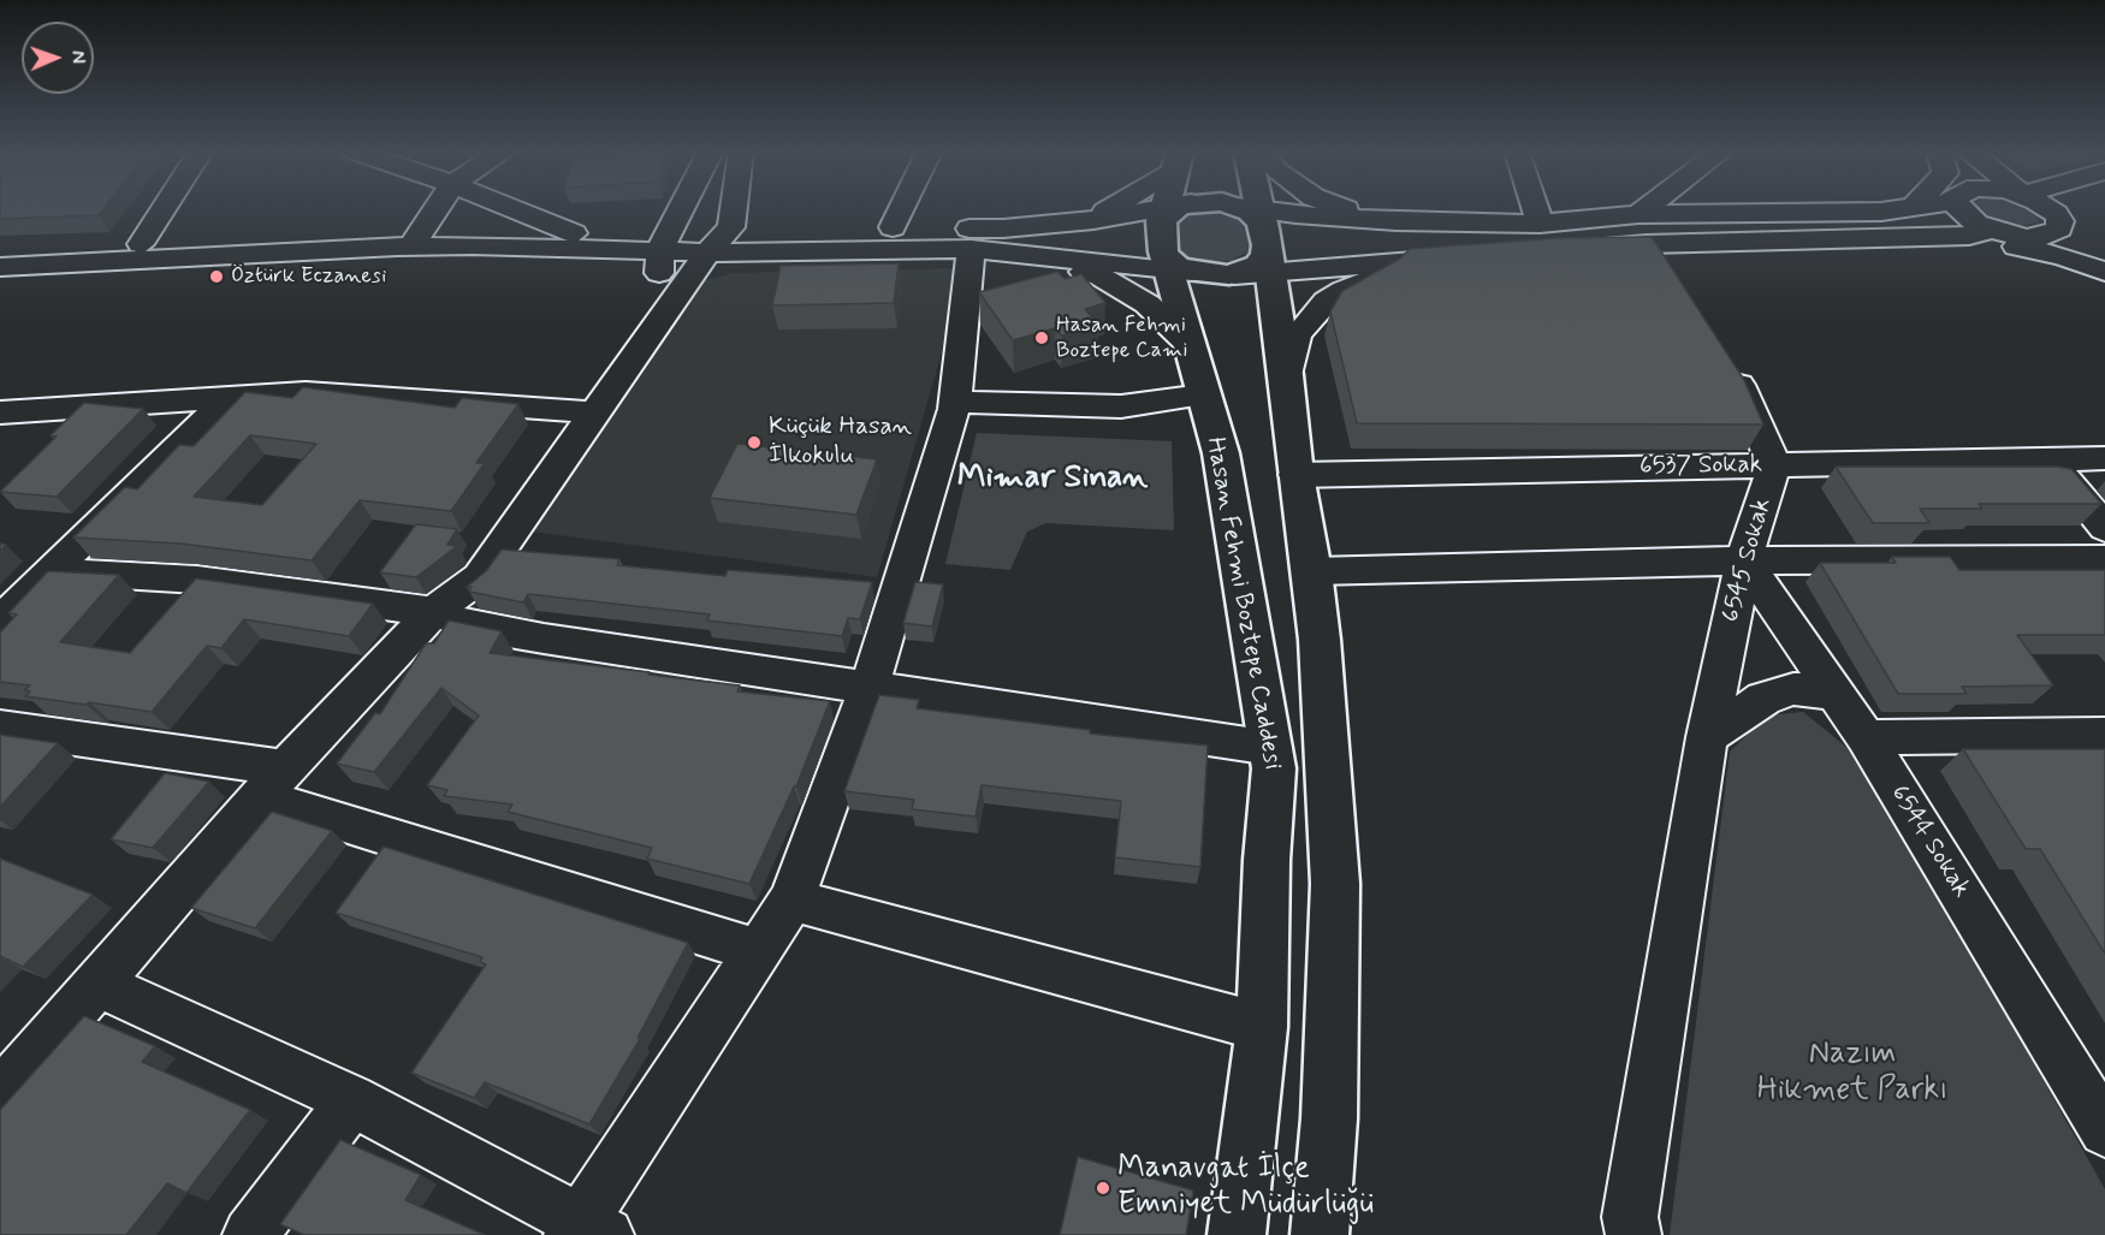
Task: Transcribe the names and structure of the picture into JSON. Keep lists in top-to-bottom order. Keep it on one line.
{"streets":{"main road":["Hasan Fehmi Boztepe Caddesi"],"street":["6537 Sokak","6545 Sokak","6544 Sokak"]},"crossings":[["6537 Sokak","6545 Sokak"],["6545 Sokak","6544 Sokak"]],"districts":["Mimar Sinan"],"parks":["Nazım Hikmet Parkı"],"places":["Öztürk Eczanesi","Hasan Fehmi Boztepe Cami","Küçük Hasan İlkokulu","Manavgat İlçe Emniyet Müdürlüğü"],"north":"right"}
